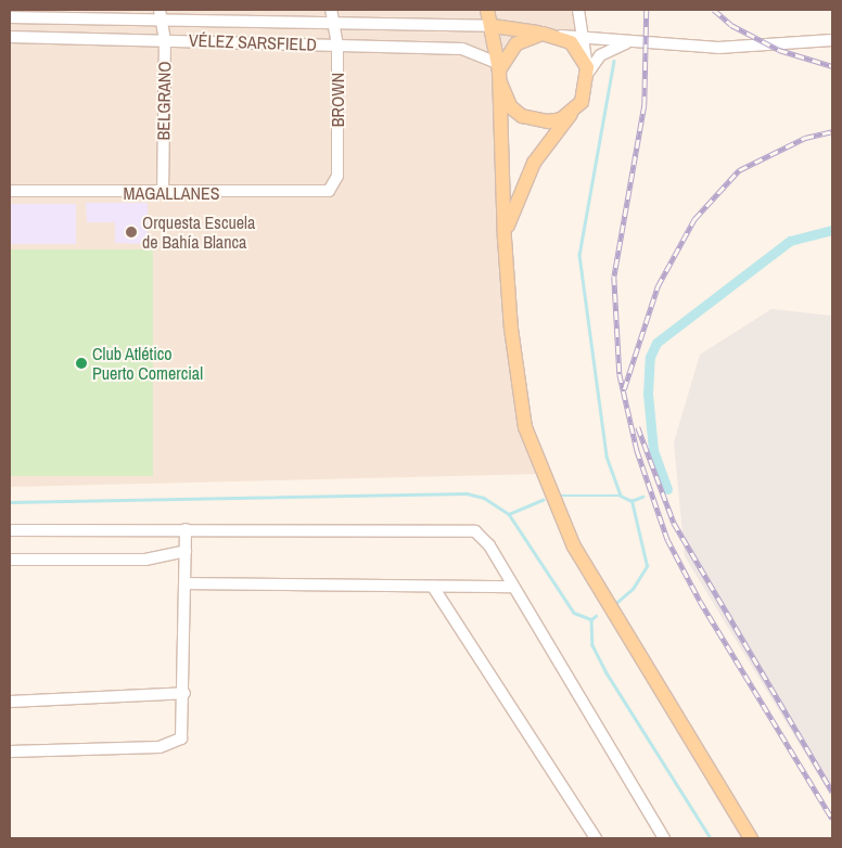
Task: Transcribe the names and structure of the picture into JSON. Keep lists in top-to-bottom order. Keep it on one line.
{"streets":{"main road":["VÉLEZ SARSFIELD"],"street":["BROWN","BELGRANO","MAGALLANES"]},"crossings":[["VÉLEZ SARSFIELD","BROWN"],["VÉLEZ SARSFIELD","BELGRANO"],["BROWN","MAGALLANES"],["BELGRANO","MAGALLANES"]],"places":["Orquesta Escuela de Bahía Blanca","Club Atlético Puerto Comercial"]}
